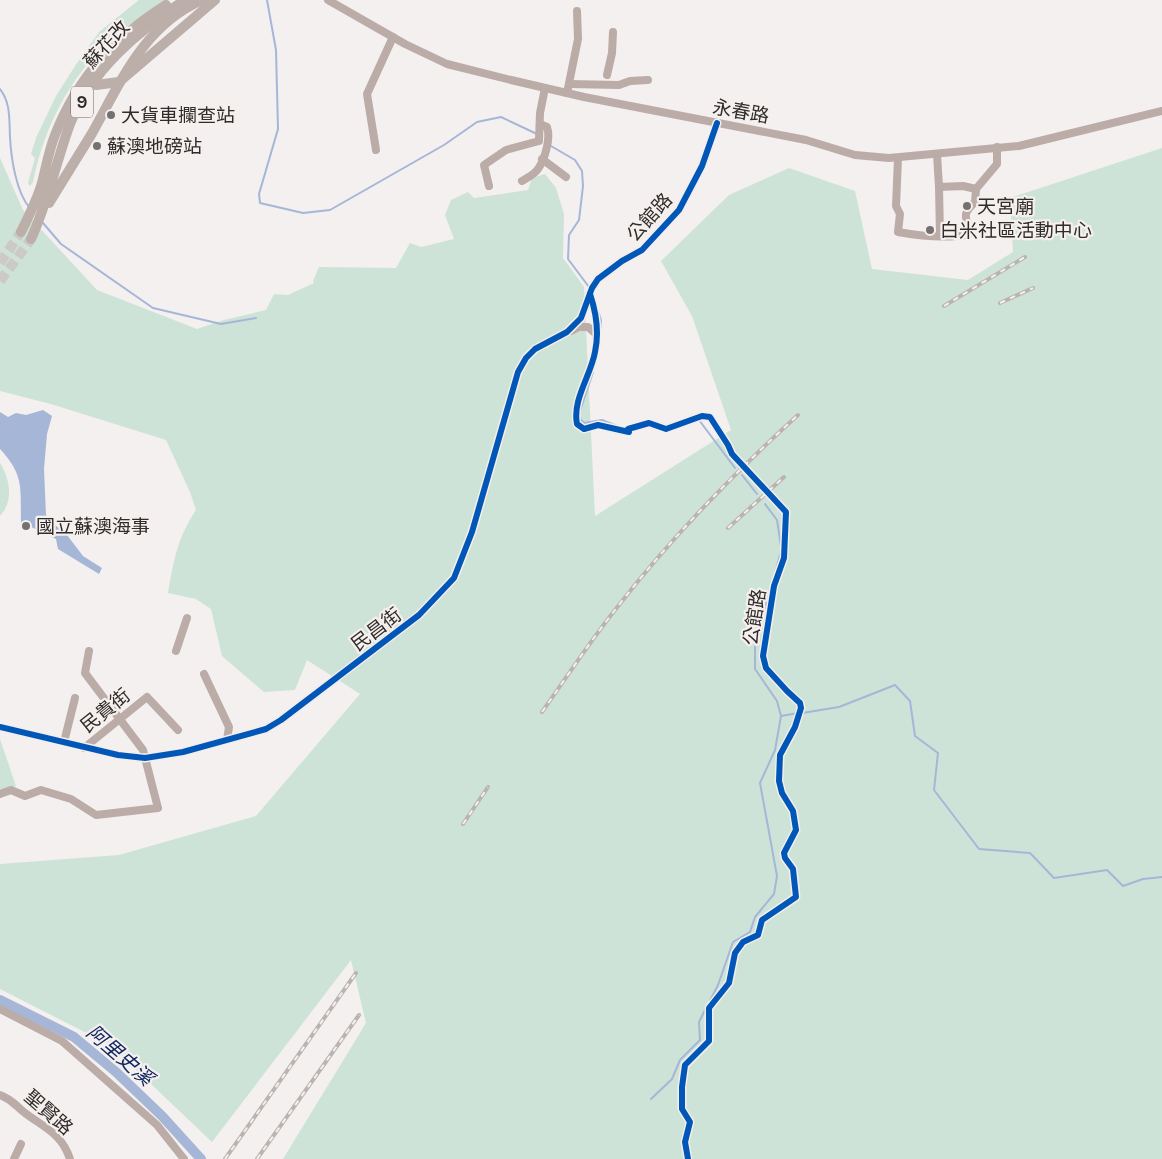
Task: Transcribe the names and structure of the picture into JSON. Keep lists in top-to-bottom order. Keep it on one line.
{"streets":{"main road":["蘇花改","9"],"street":["永春路","公館路","民昌街","民貴街","聖賢路"]},"crossings":[["永春路","公館路"],["公館路","民昌街"],["民昌街","民貴街"]],"water":["阿里史溪"],"places":["大貨車攔查站","蘇澳地磅站","天宮廟","白米社區活動中心","國立蘇澳海事"]}
